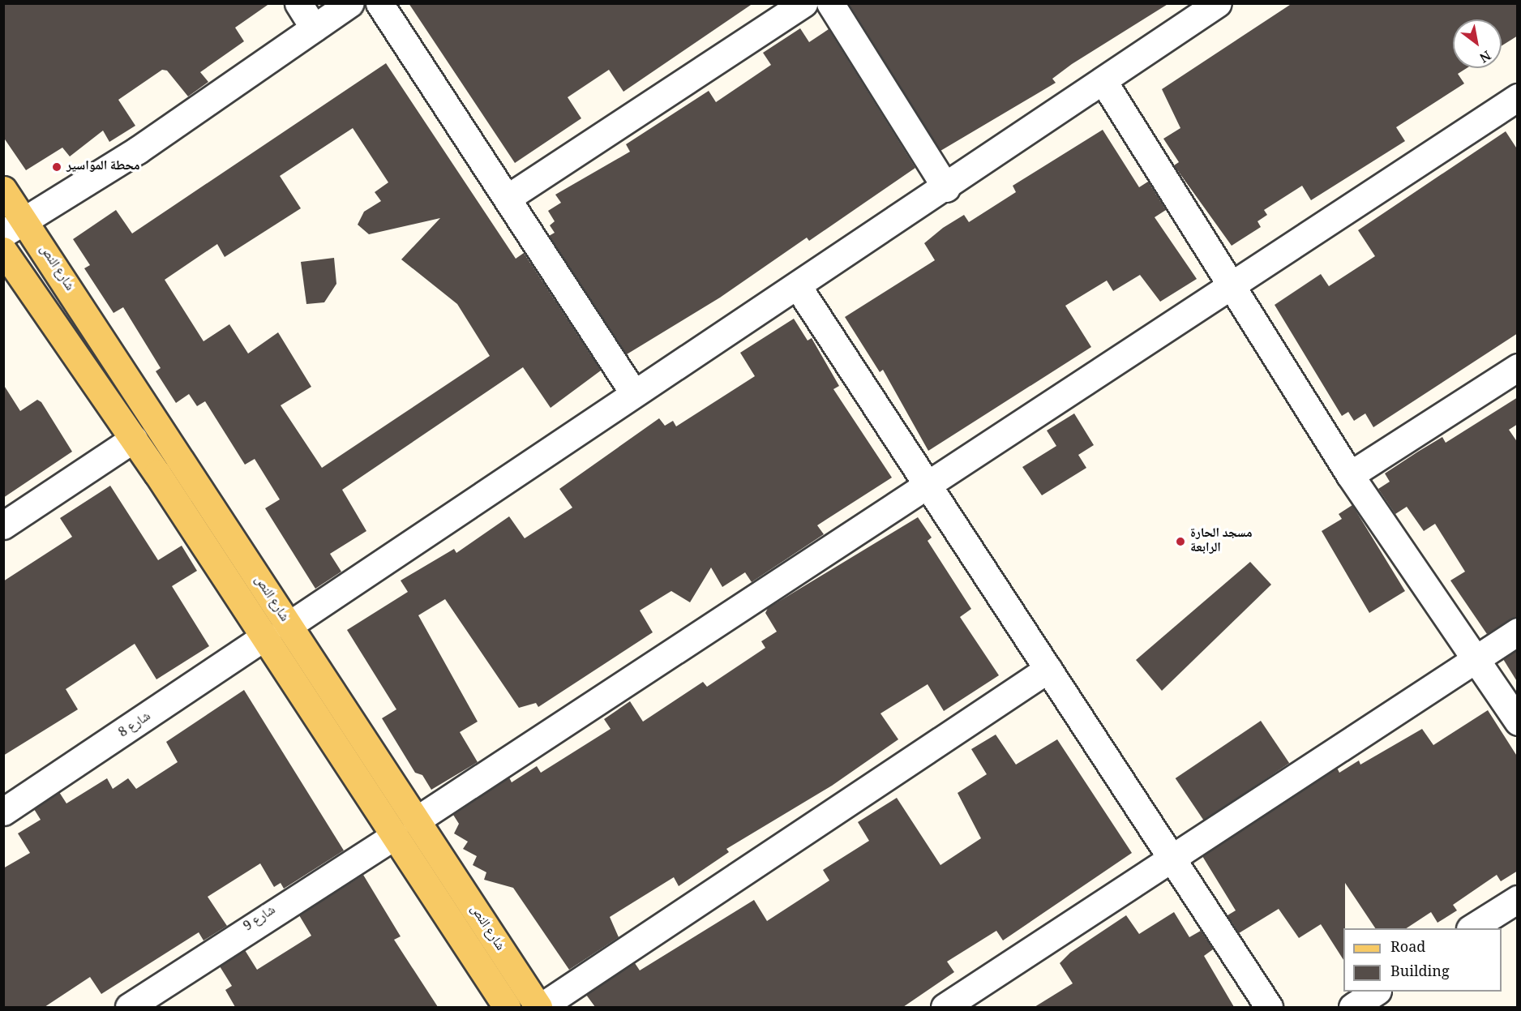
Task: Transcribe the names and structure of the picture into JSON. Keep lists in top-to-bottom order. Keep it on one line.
{"streets":{"main road":["شارع النص"],"street":["شارع 8","شارع 9"]},"crossings":[["شارع النص","شارع 8"],["شارع النص","شارع 9"]],"places":["محطة المواسير","مسجد الحارة الرابعة"],"legend":["Road","Building"],"north":"bottom right"}
